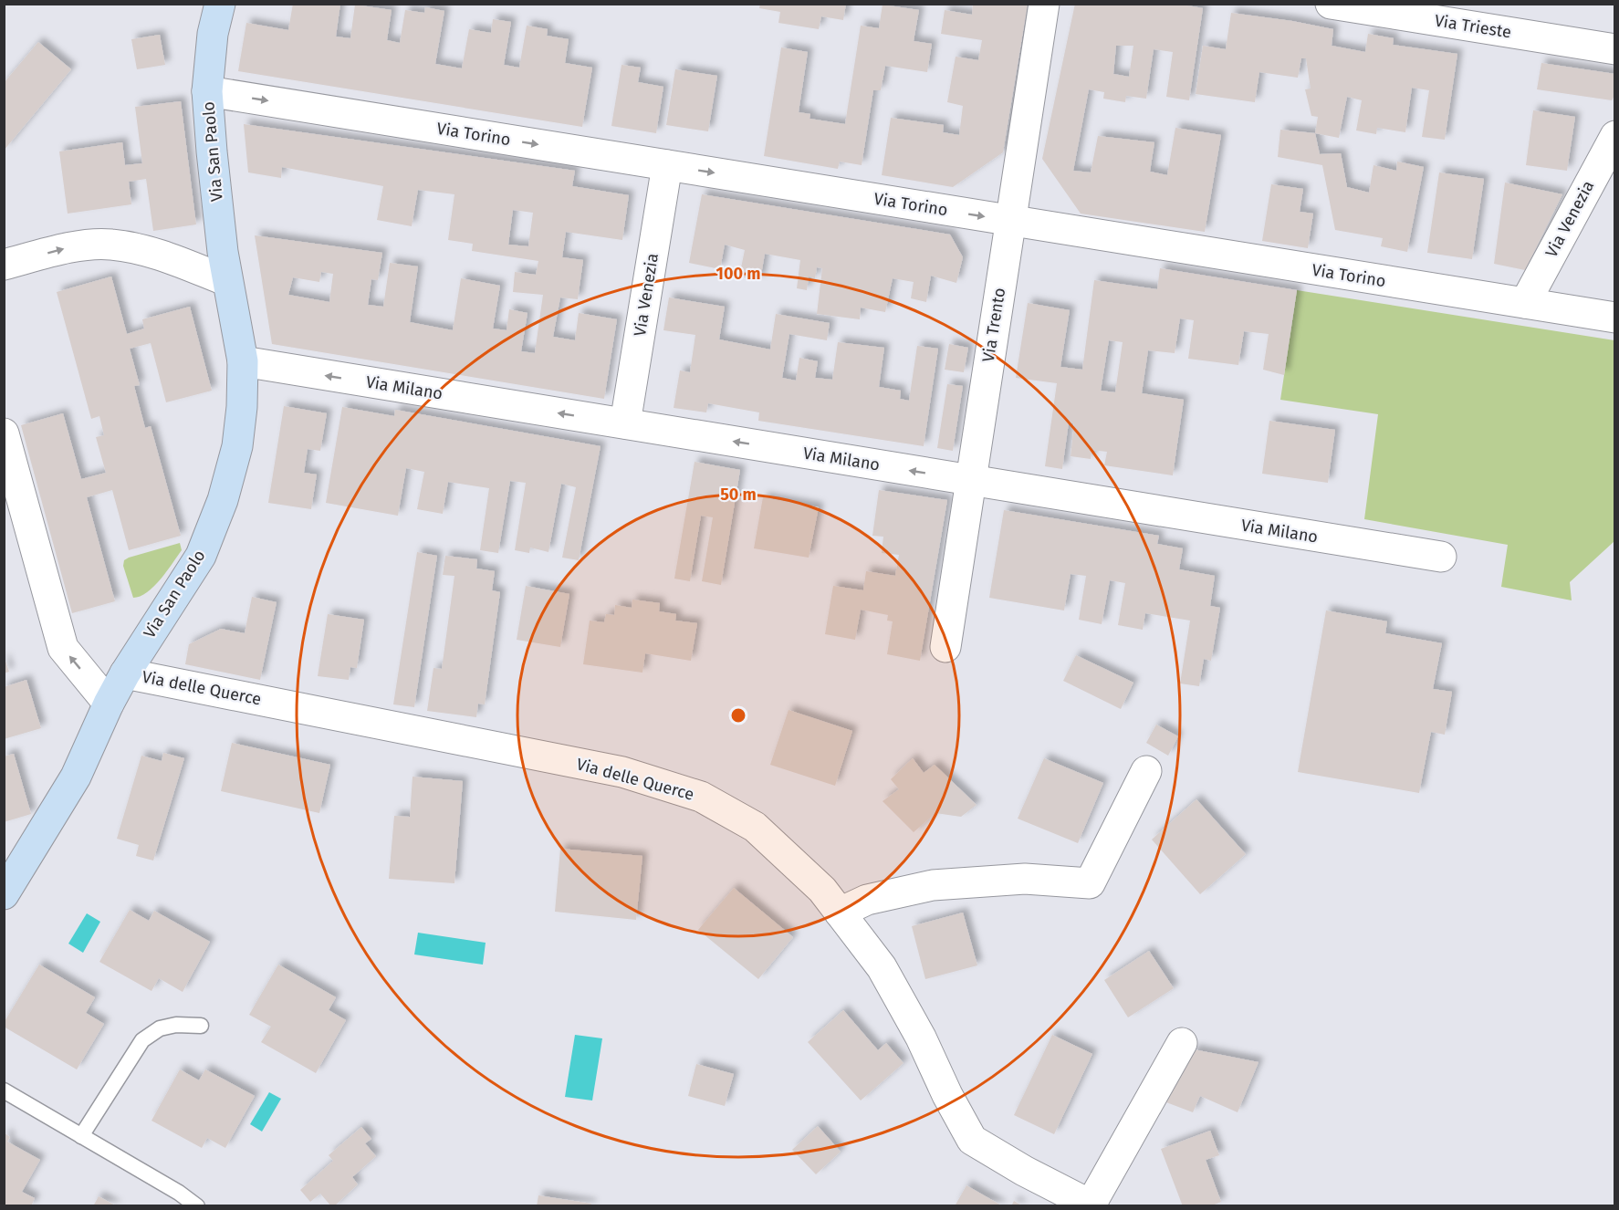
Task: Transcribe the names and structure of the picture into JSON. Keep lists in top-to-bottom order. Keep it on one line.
{"streets":{"main road":["Via San Paolo"],"street":["Via Trieste","Via Torino","Via Venezia","Via Trento","Via Milano","Via delle Querce"]},"crossings":[["Via Torino","Via San Paolo"],["Via Torino","Via Venezia"],["Via Torino","Via Trento"],["Via San Paolo","Via Milano"],["Via San Paolo","Via delle Querce"],["Via Venezia","Via Milano"],["Via Trento","Via Milano"]],"one_way":["Via Torino","Via Milano"],"rings":["100 m","50 m"]}
